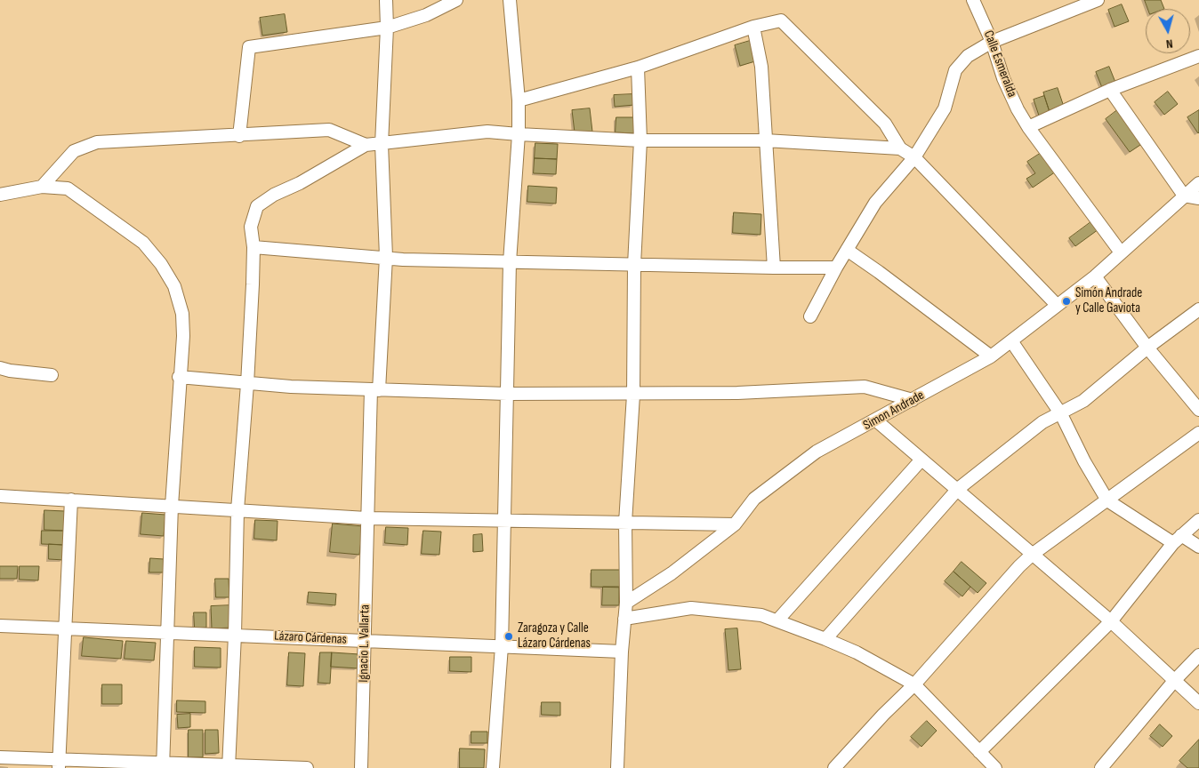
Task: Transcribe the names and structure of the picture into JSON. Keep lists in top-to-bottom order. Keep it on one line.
{"streets":{"street":["Calle Esmeralda","Simon Andrade","Lázaro Cárdenas","Ignacio L. Vallarta"]},"crossings":[["Calle Esmeralda","Simon Andrade"],["Lázaro Cárdenas","Ignacio L. Vallarta"]],"places":["Simón Andrade y Calle Gaviota","Zaragoza y Calle Lázaro Cárdenas"],"north":"bottom"}
